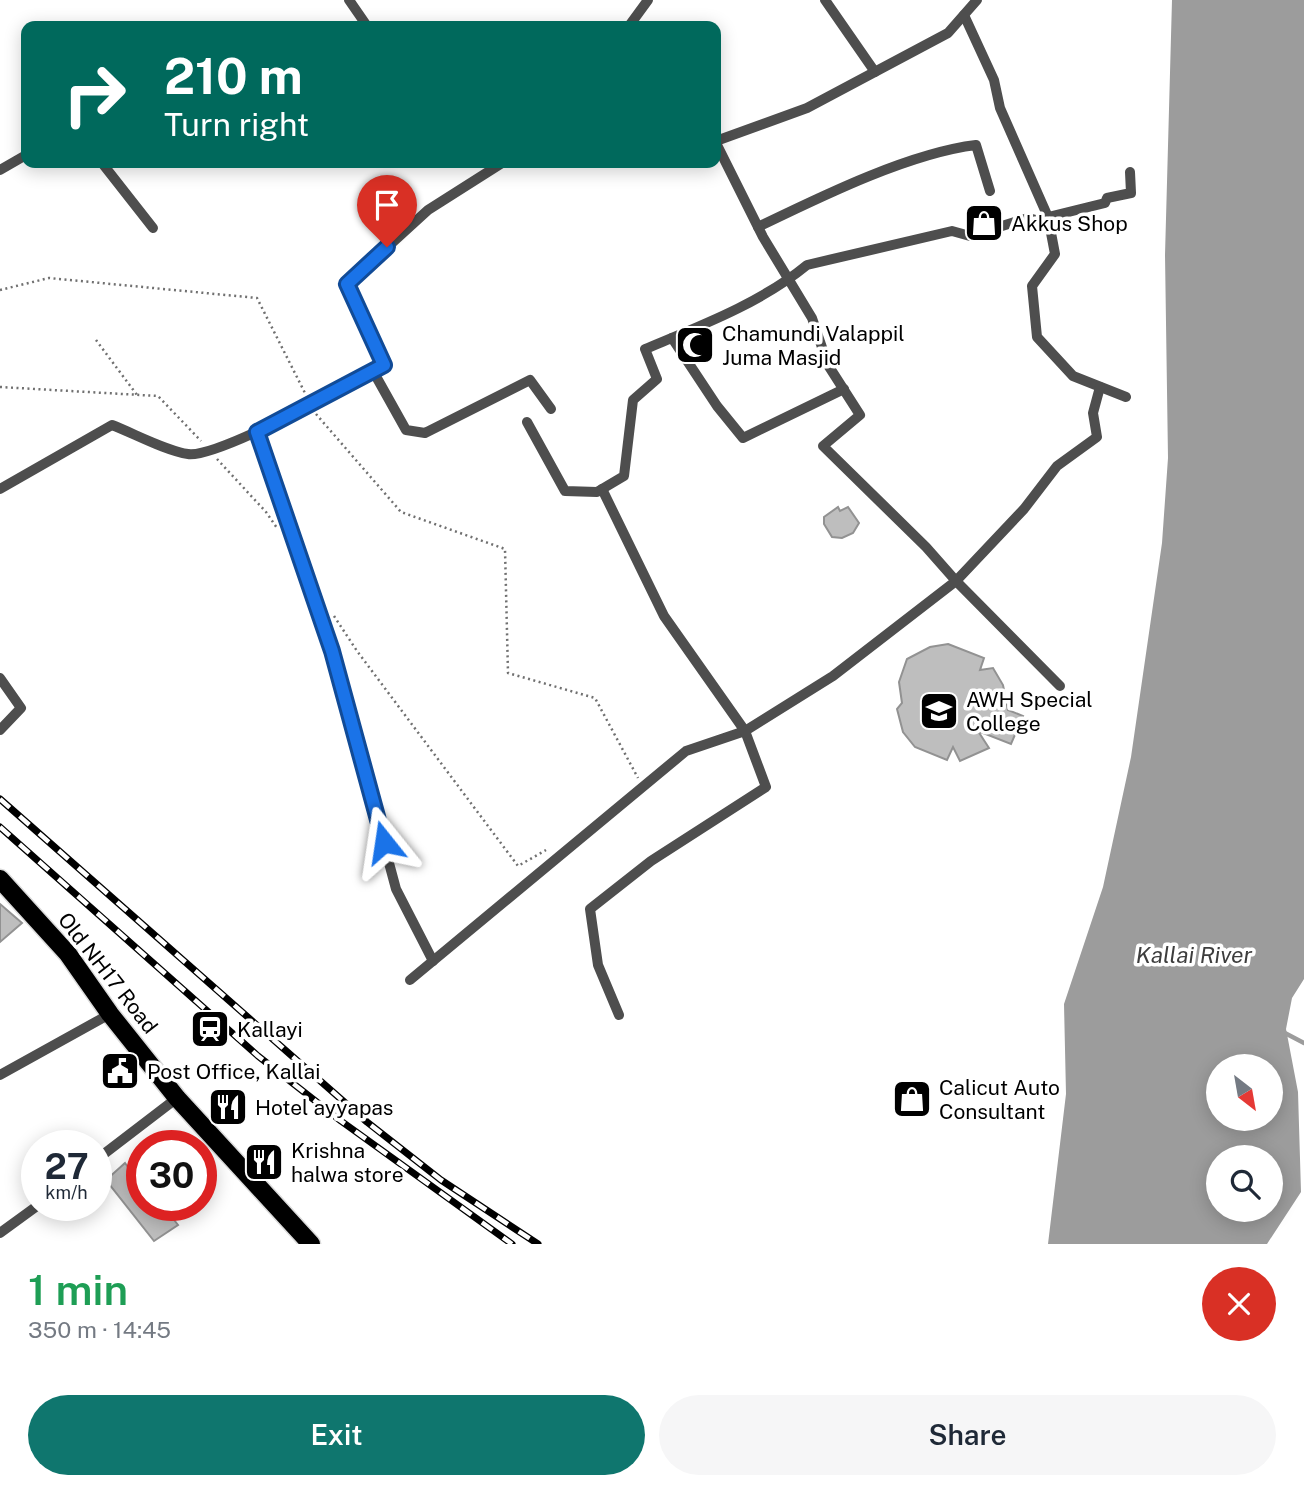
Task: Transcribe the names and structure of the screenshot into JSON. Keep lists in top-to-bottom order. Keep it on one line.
{"streets":{"main road":["Old NH17 Road"]},"water":["Kallai River"],"places":{"shop":["Akkus Shop","Calicut Auto Consultant"],"mosque":["Chamundi Valappil Juma Masjid"],"school or university":["AWH Special College"],"station":["Kallayi"],"public building":["Post Office, Kallai"],"restaurant":["Hotel ayyapas","Krishna halwa store"]},"north":"bottom right","page":{"turn":["210 m","Turn right"],"speed":"27 km/h","limit":"30","heading":["1 min","350 m · 14:45"],"buttons":["Exit","Share"]}}
